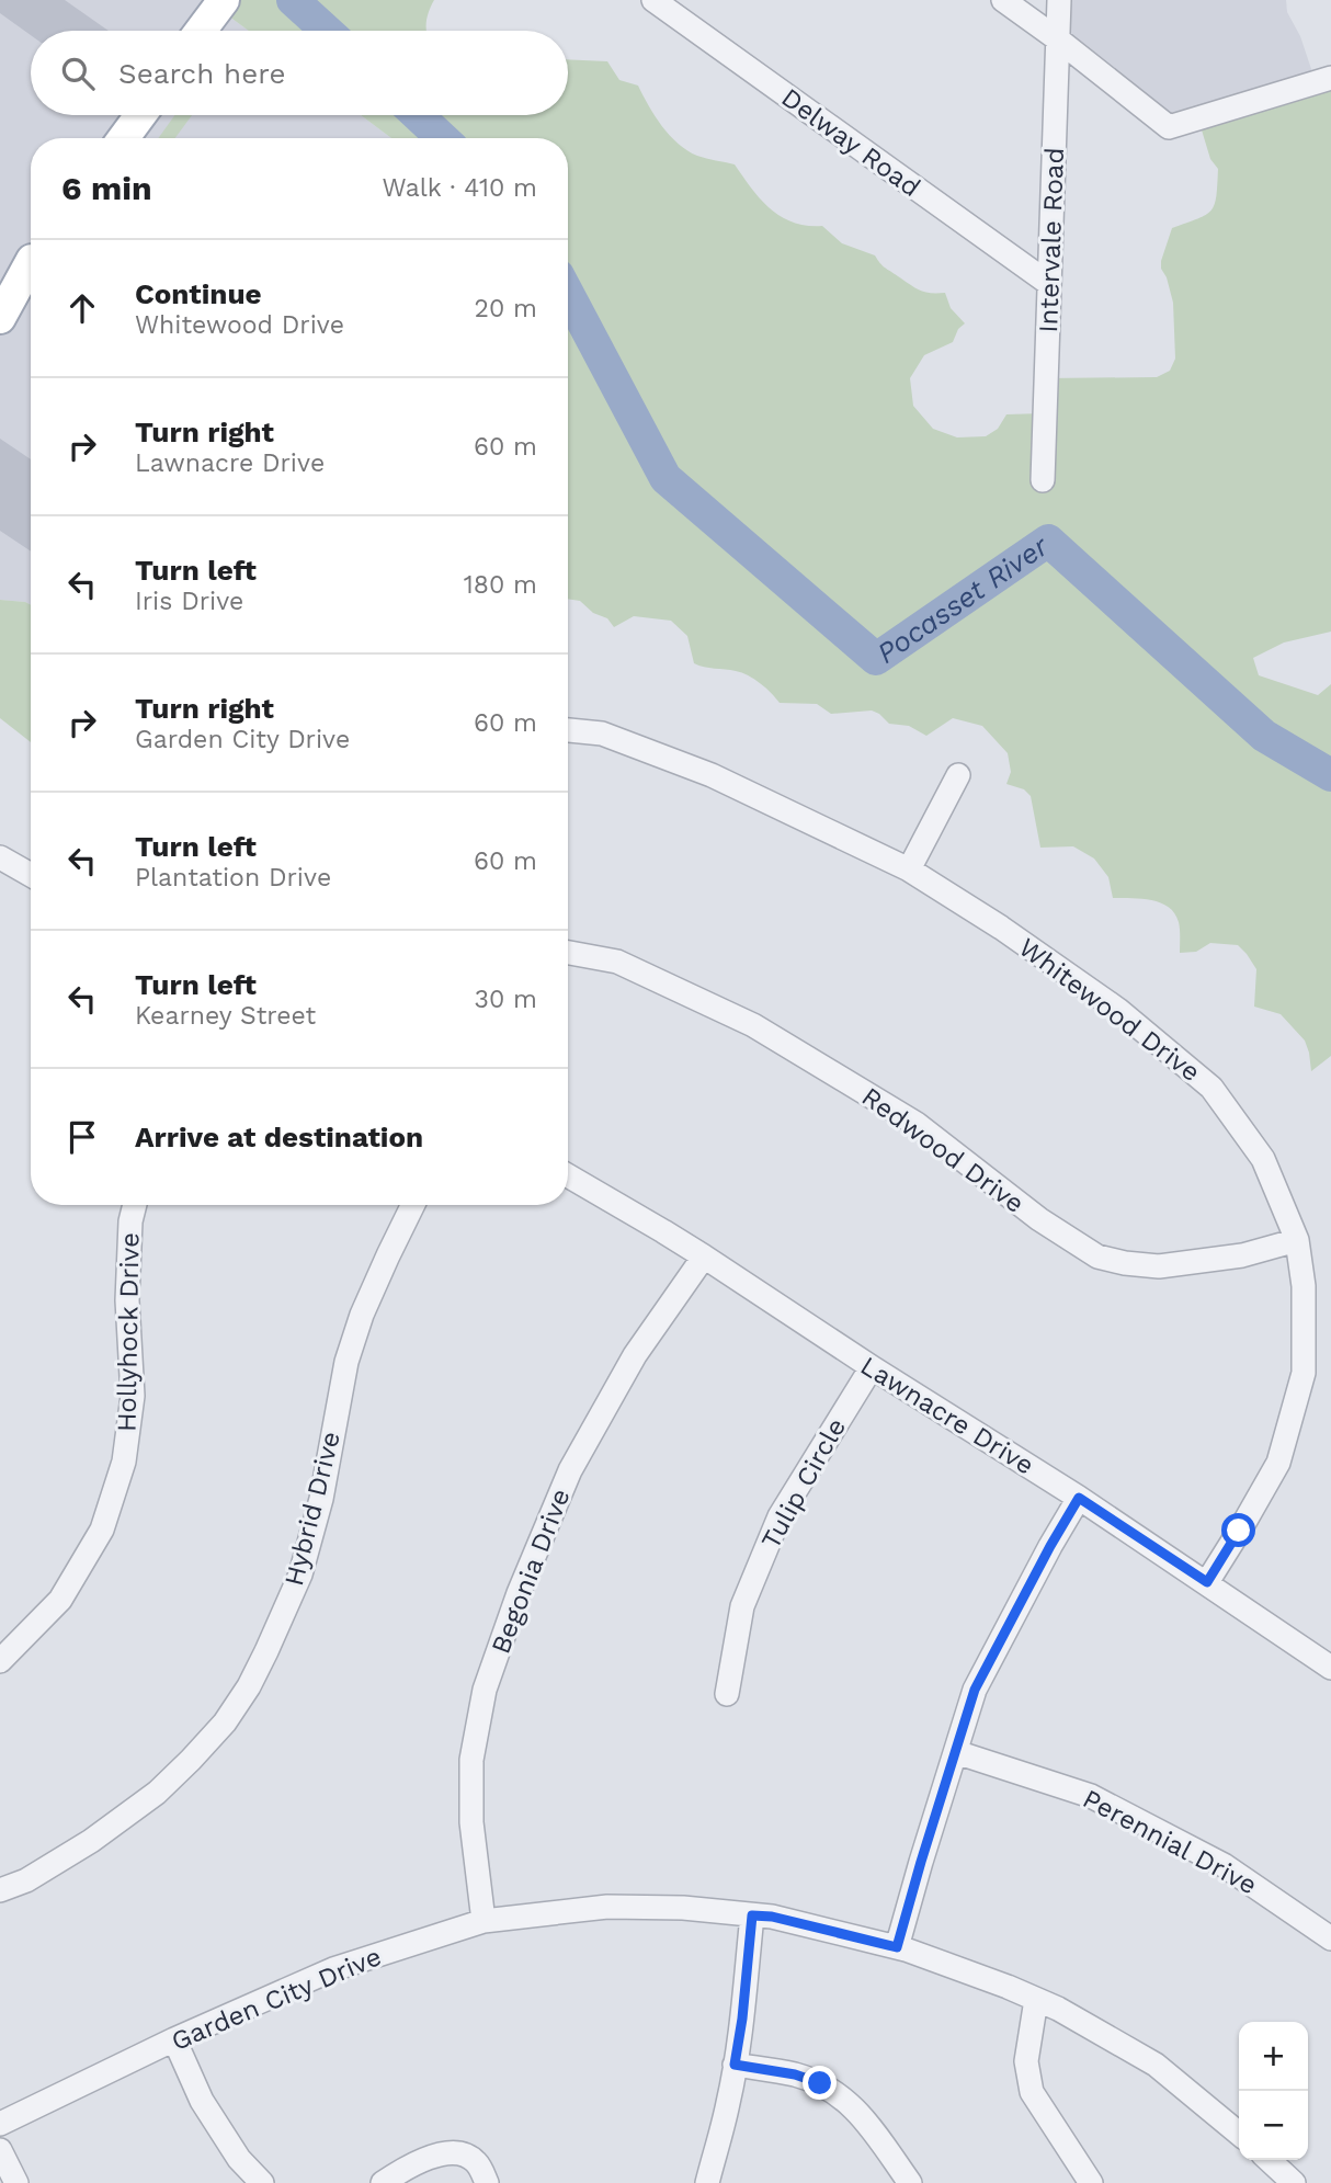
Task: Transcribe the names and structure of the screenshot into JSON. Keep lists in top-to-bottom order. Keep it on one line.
{"streets":{"street":["Delway Road","Intervale Road","Whitewood Drive","Redwood Drive","Hollyhock Drive","Lawnacre Drive","Tulip Circle","Hybrid Drive","Begonia Drive","Perennial Drive","Garden City Drive"]},"crossings":[["Delway Road","Intervale Road"],["Whitewood Drive","Redwood Drive"],["Whitewood Drive","Lawnacre Drive"],["Lawnacre Drive","Tulip Circle"],["Lawnacre Drive","Begonia Drive"],["Begonia Drive","Garden City Drive"]],"water":["Pocasset River"],"page":{"search":"Search here","heading":["6 min","Walk · 410 m"],"list":[["Continue","Whitewood Drive","20 m"],["Turn right","Lawnacre Drive","60 m"],["Turn left","Iris Drive","180 m"],["Turn right","Garden City Drive","60 m"],["Turn left","Plantation Drive","60 m"],["Turn left","Kearney Street","30 m"],"Arrive at destination"],"map_buttons":["+","−"]}}
